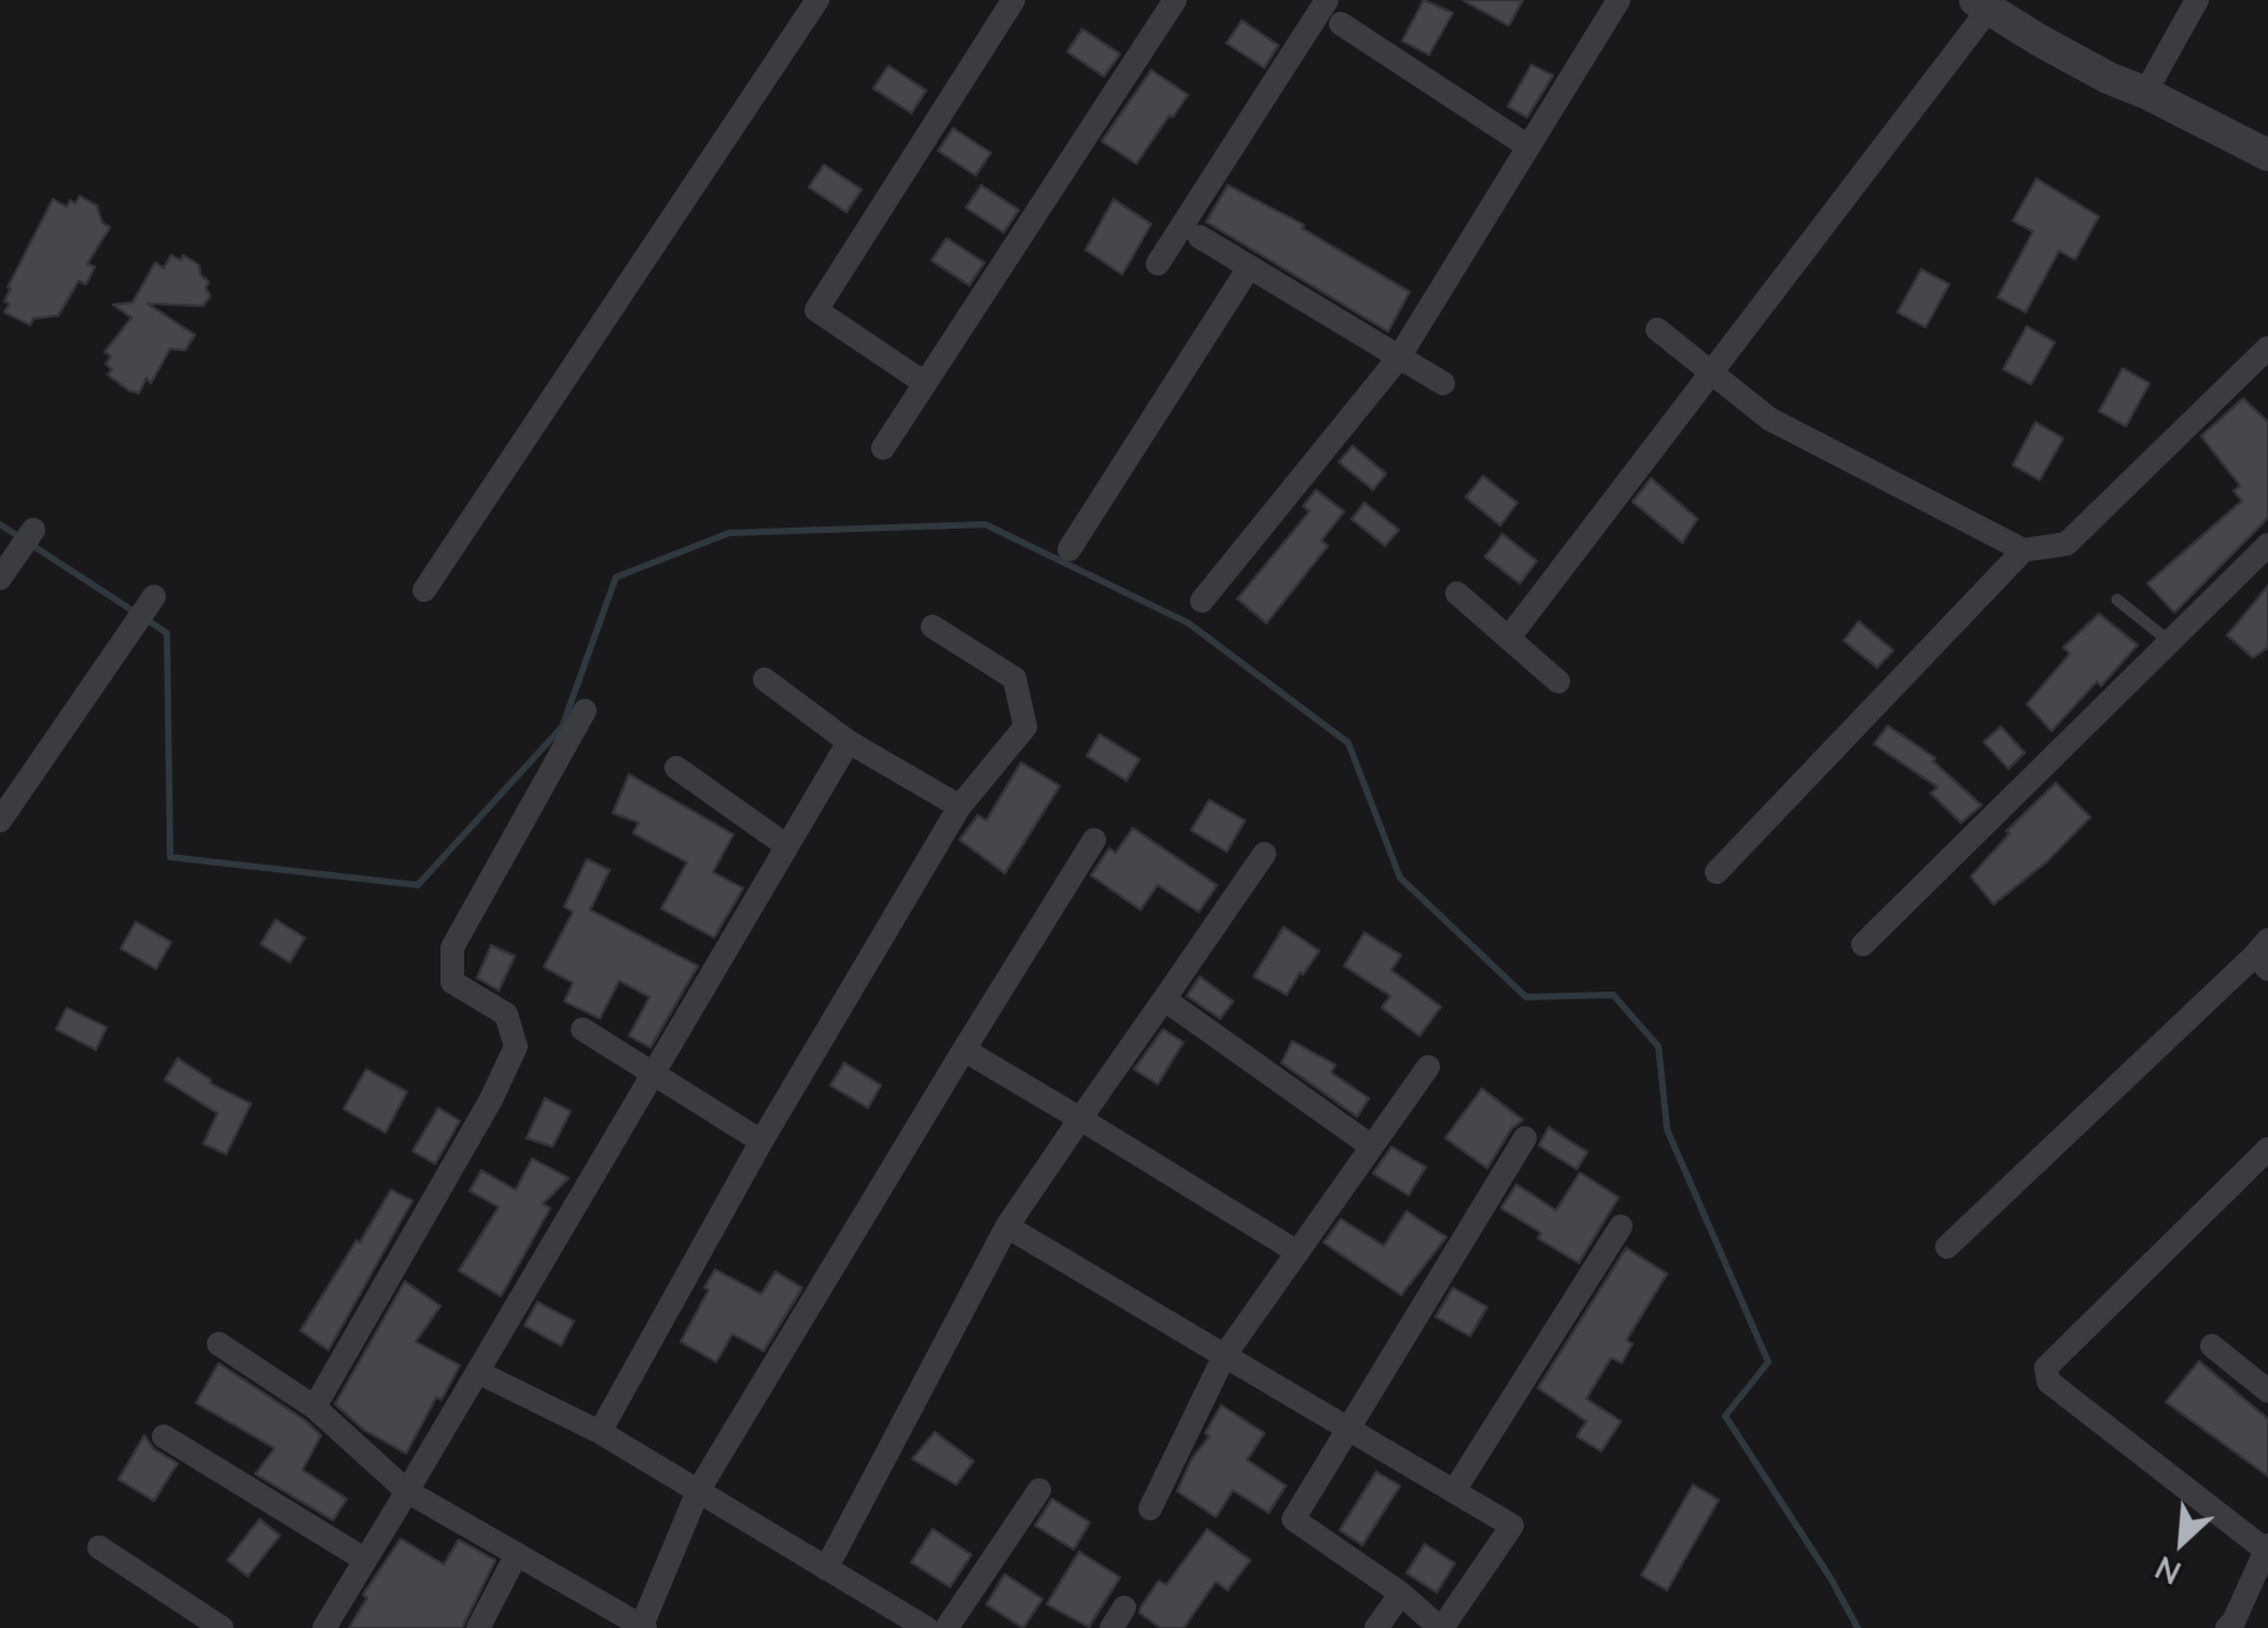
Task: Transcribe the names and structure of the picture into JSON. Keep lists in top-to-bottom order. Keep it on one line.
{"north":"bottom left"}
